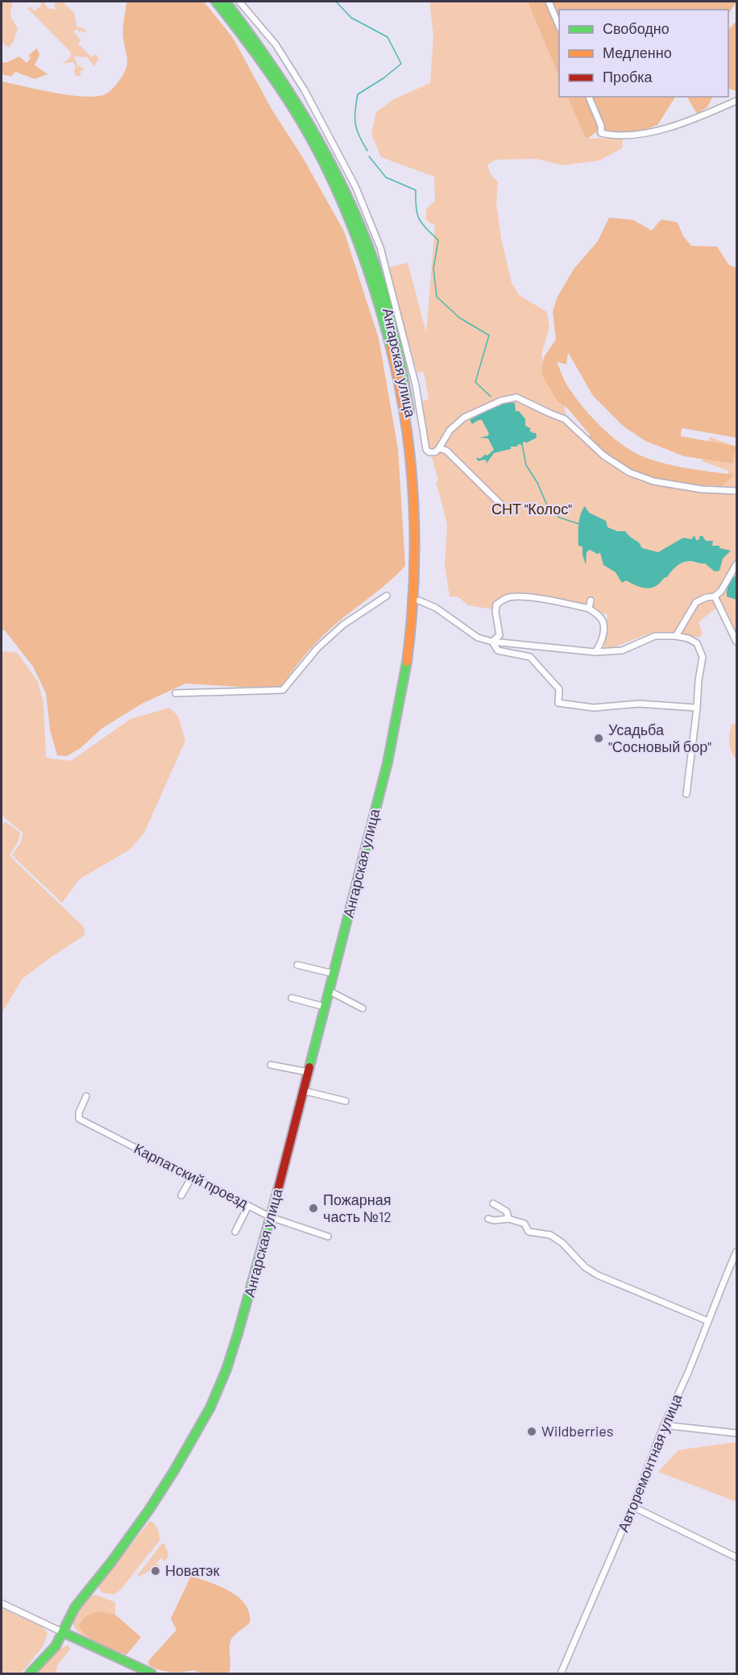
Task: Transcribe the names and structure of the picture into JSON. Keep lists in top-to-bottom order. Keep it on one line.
{"streets":{"main road":["Ангарская улица"],"street":["Карпатский проезд","Авторемонтная улица"]},"crossings":[["Ангарская улица","Карпатский проезд"]],"parks":["СНТ \"Колос\""],"places":["Усадьба \"Сосновый бор\"","Пожарная часть №12","Wildberries","Новатэк"],"legend":["Свободно","Медленно","Пробка"]}
